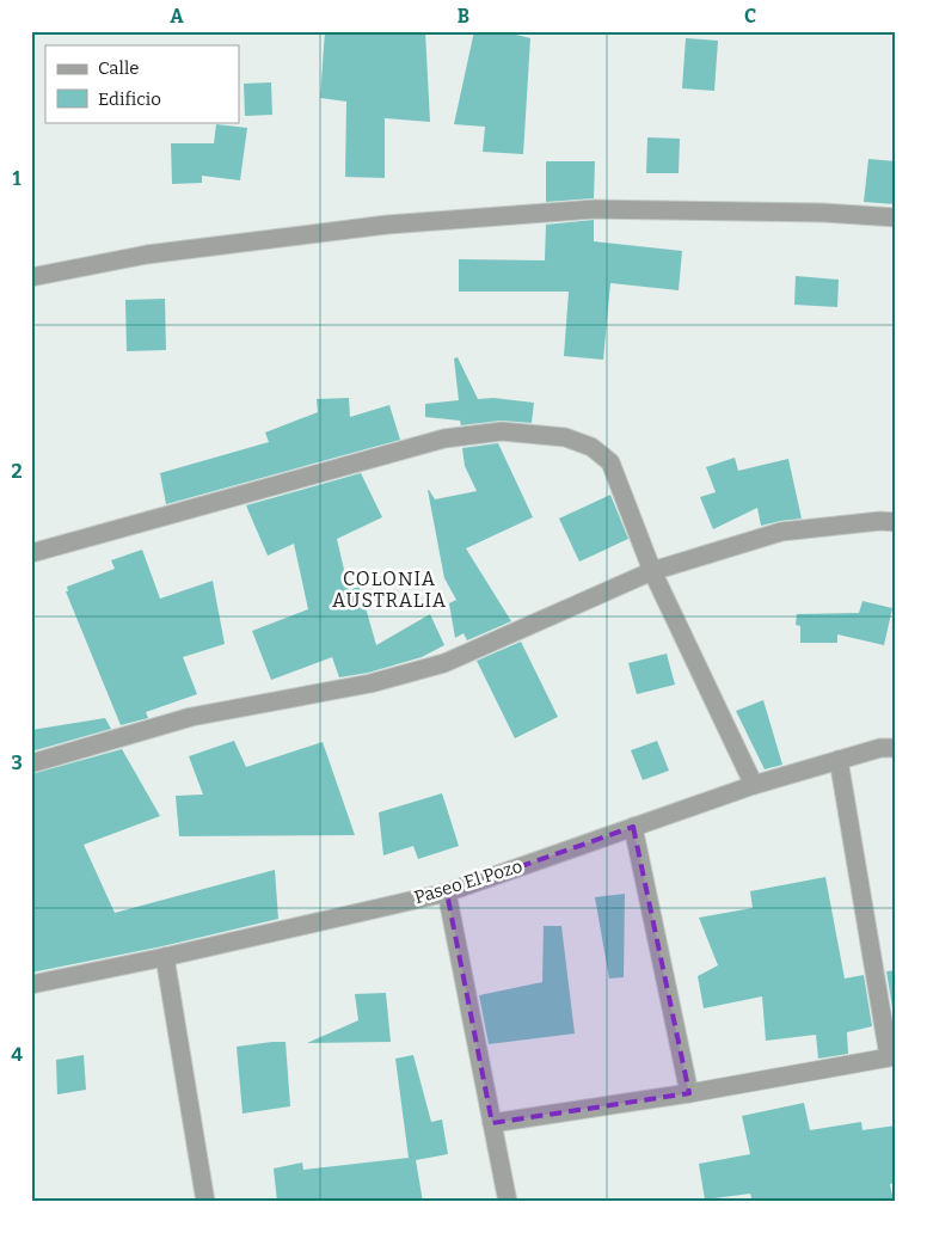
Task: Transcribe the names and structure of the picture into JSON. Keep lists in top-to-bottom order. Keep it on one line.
{"streets":{"street":["Paseo El Pozo"]},"districts":["COLONIA AUSTRALIA"],"legend":["Calle","Edificio"],"grid":{"columns":["A","B","C"],"rows":["1","2","3","4"]}}
